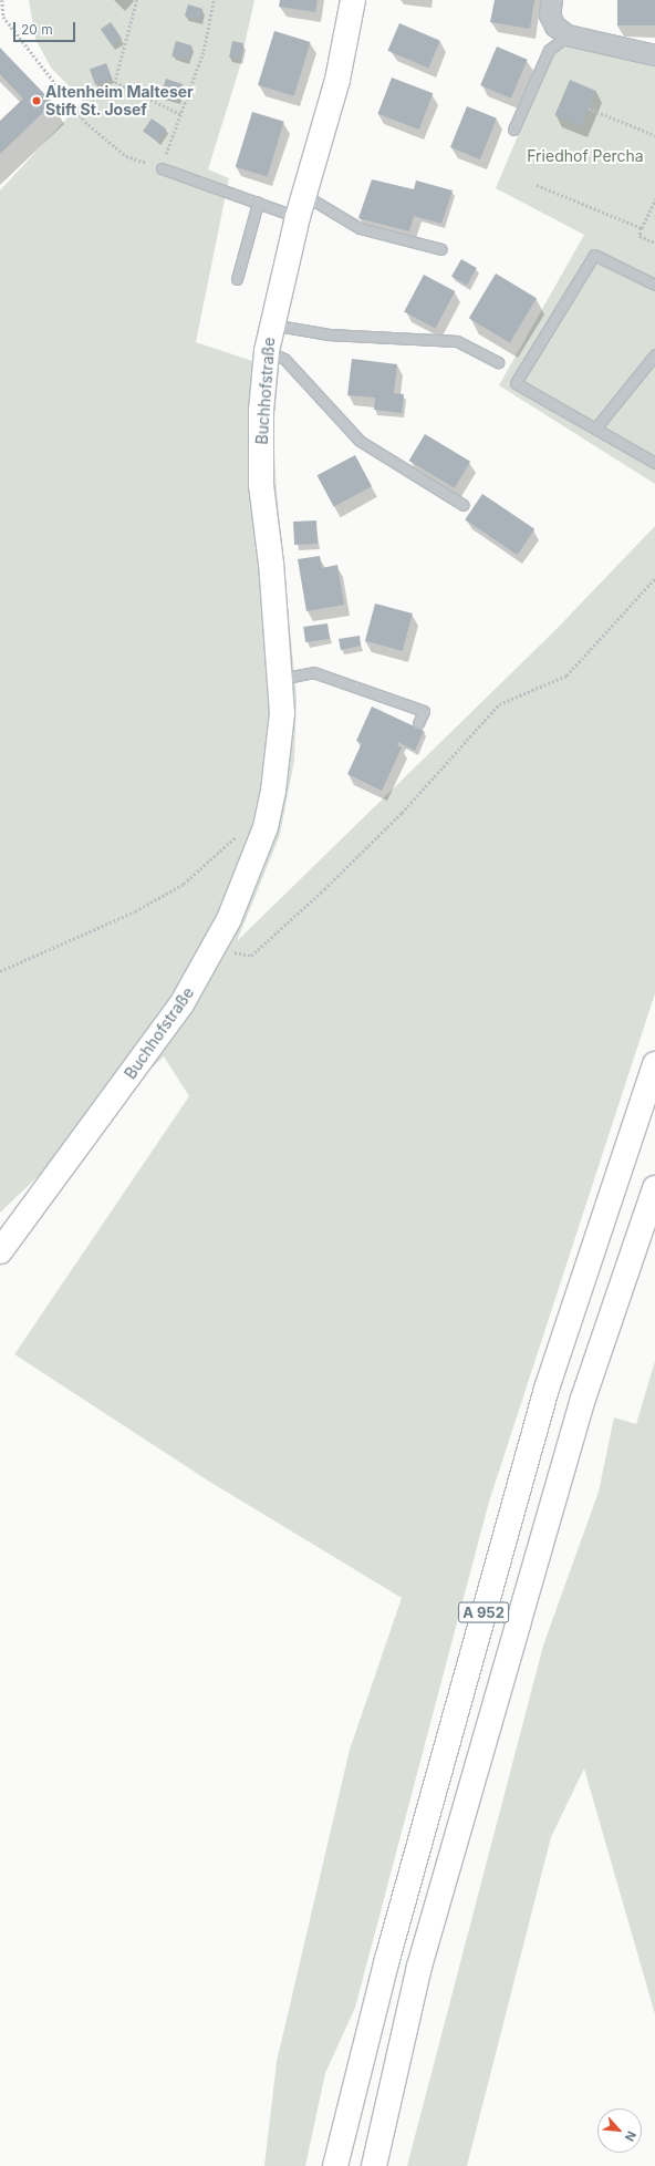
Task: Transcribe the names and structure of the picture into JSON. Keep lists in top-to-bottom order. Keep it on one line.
{"streets":{"main road":["Buchhofstraße","A 952"]},"parks":["Friedhof Percha"],"places":["Altenheim Malteser Stift St. Josef"],"scale_bar":"20 m","north":"bottom right"}
